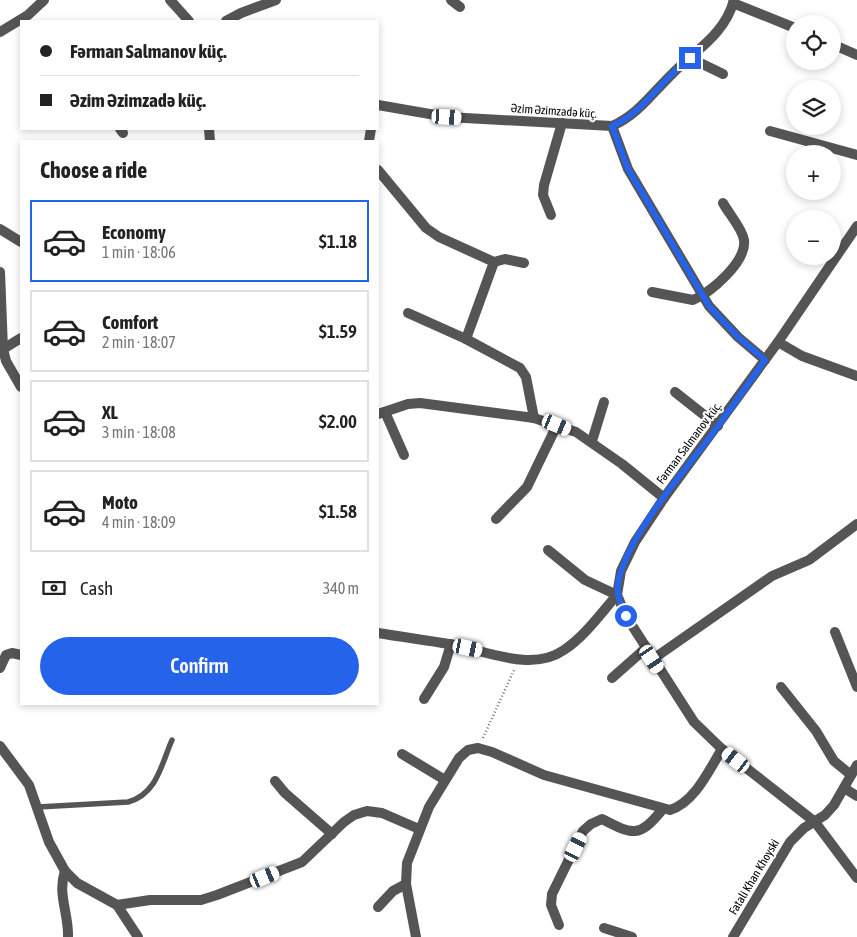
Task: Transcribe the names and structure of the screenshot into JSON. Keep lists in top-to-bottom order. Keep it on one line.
{"streets":{"street":["Əzim Əzimzadə küç.","Fərman Salmanov küç.","Fatali Khan Khoyski"]},"page":{"map_buttons":["+","−"],"banner":["Fərman Salmanov küç.","Əzim Əzimzadə küç."],"heading":"Choose a ride","list":[{"name":"Economy","note":"1 min · 18:06","value":"$1.18"},{"name":"Comfort","note":"2 min · 18:07","value":"$1.59"},{"name":"XL","note":"3 min · 18:08","value":"$2.00"},{"name":"Moto","note":"4 min · 18:09","value":"$1.58"}],"pay":["Cash","340 m"],"buttons":"Confirm"}}
